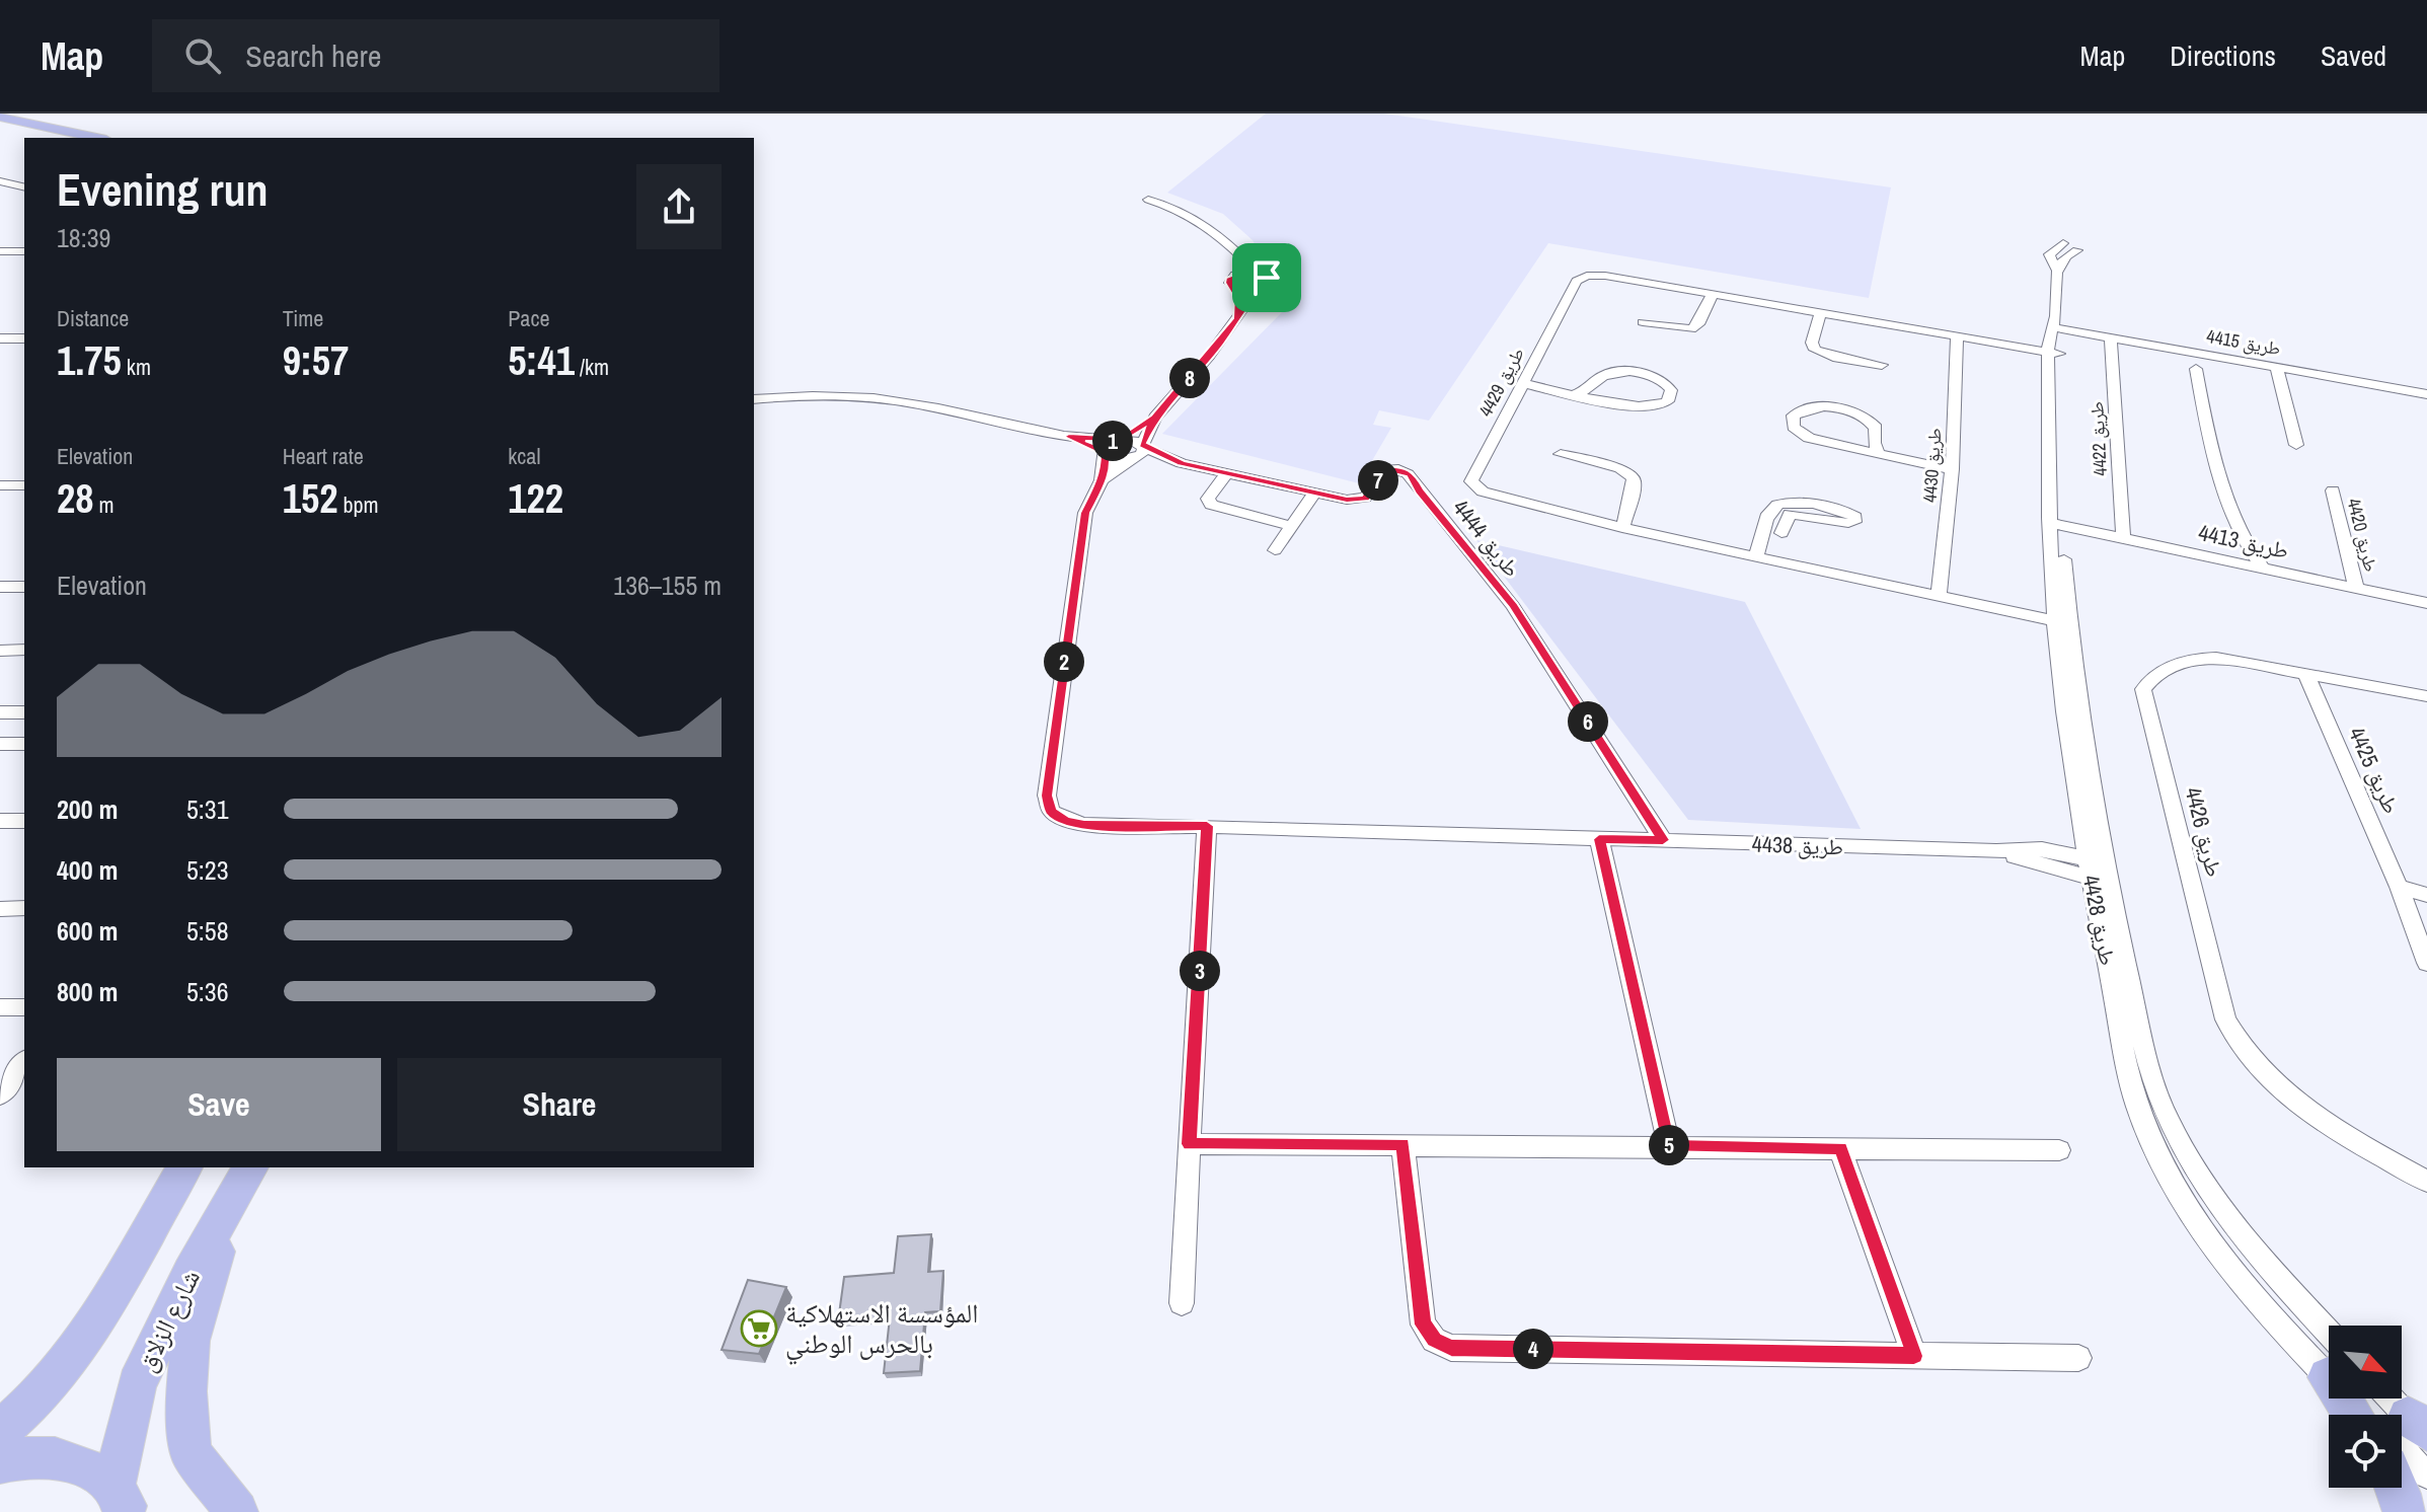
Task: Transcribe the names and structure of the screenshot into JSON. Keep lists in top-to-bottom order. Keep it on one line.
{"streets":{"main road":["شارع الزلاق"],"street":["طريق 4415","طريق 4429","طريق 4422","طريق 4430","طريق 4420","طريق 4444","طريق 4413","طريق 4425","طريق 4426","طريق 4438","طريق 4428"]},"crossings":[["طريق 4415","طريق 4422"],["طريق 4415","طريق 4428"],["طريق 4429","طريق 4430"],["طريق 4429","طريق 4428"],["طريق 4422","طريق 4413"],["طريق 4420","طريق 4413"],["طريق 4444","طريق 4438"],["طريق 4413","طريق 4428"],["طريق 4425","طريق 4426"],["طريق 4438","طريق 4428"]],"places":{"supermarket":["المؤسسة الاستهلاكية بالحرس الوطني"]},"north":"bottom right","page":{"header":"Map","search":"Search here","nav":["Map","Directions","Saved"],"heading":["Evening run","18:39"],"stats":[["Distance","1.75 km"],["Time","9:57"],["Pace","5:41 /km"],["Elevation","28 m"],["Heart rate","152 bpm"],["kcal","122"]],"pins":["8","1","7","2","6","3","5","4"],"chart":["Elevation","136–155 m"],"list":[{"name":"200 m","note":"5:31"},{"name":"400 m","note":"5:23"},{"name":"600 m","note":"5:58"},{"name":"800 m","note":"5:36"}],"buttons":["Save","Share"]}}
